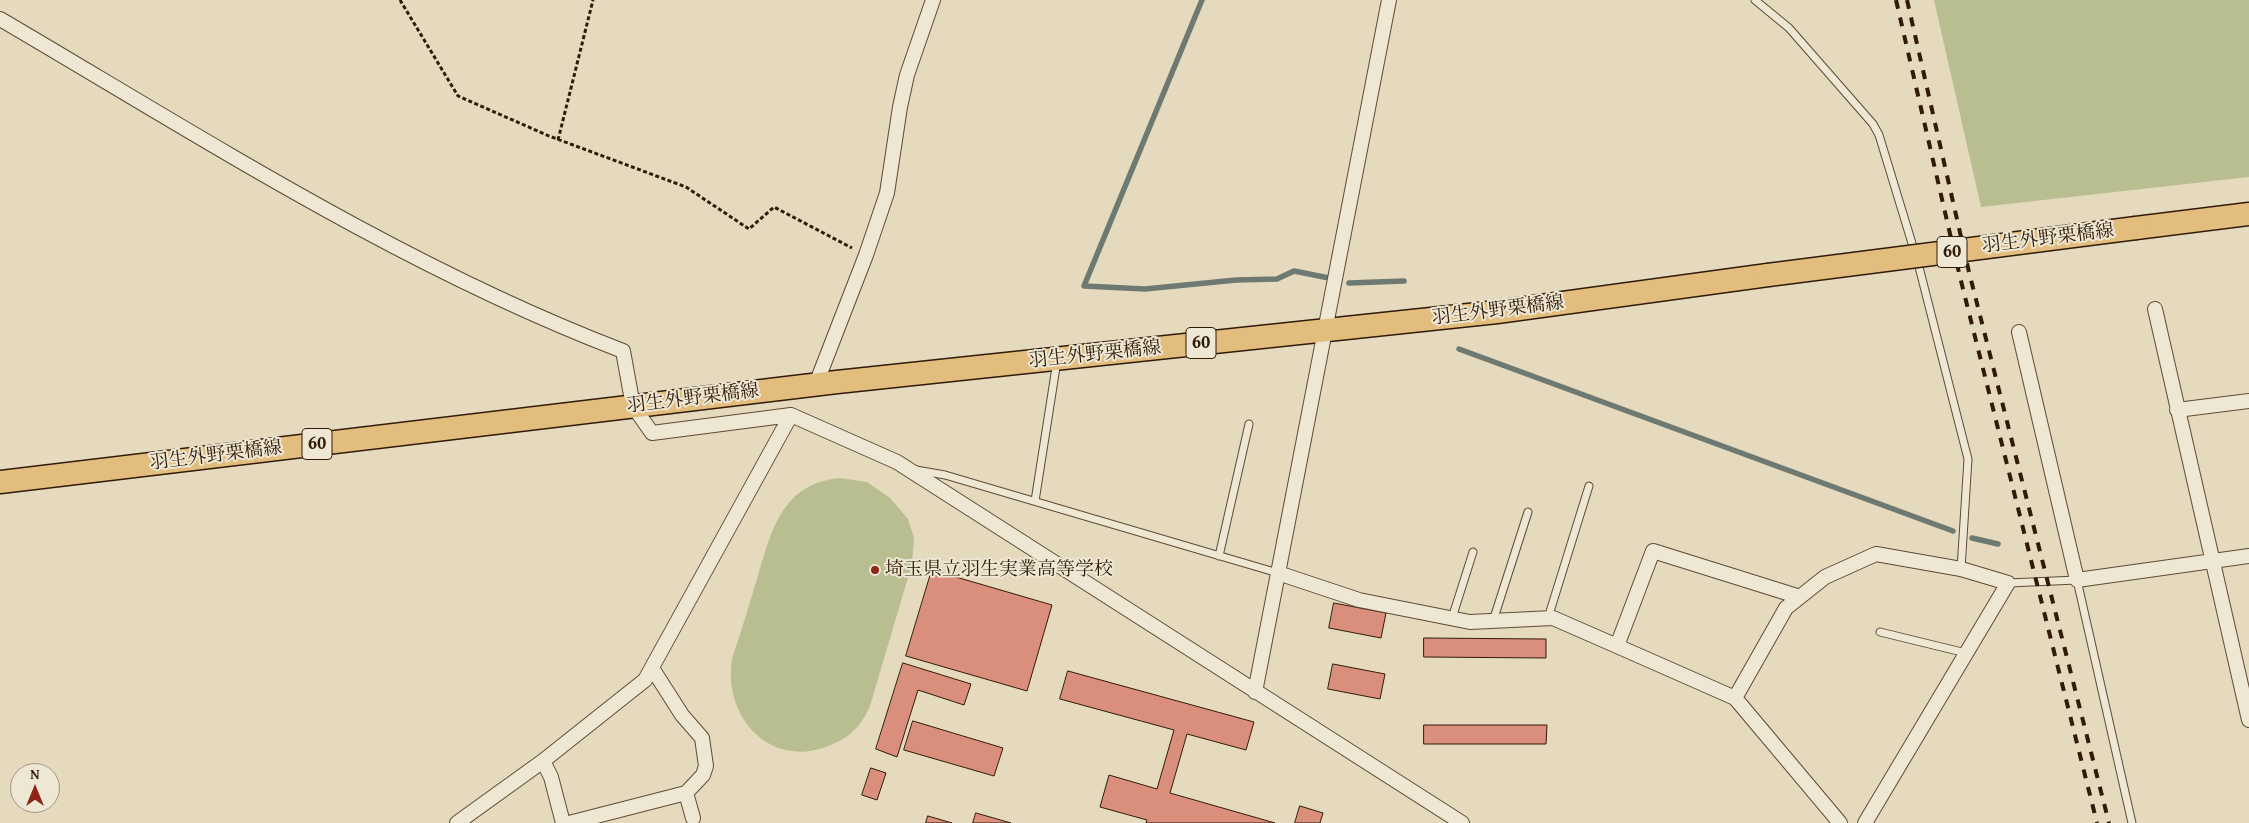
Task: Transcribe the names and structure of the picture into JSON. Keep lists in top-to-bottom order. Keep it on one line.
{"streets":{"main road":["羽生外野栗橋線","60"]},"places":["埼玉県立羽生実業高等学校"],"north":"top"}
